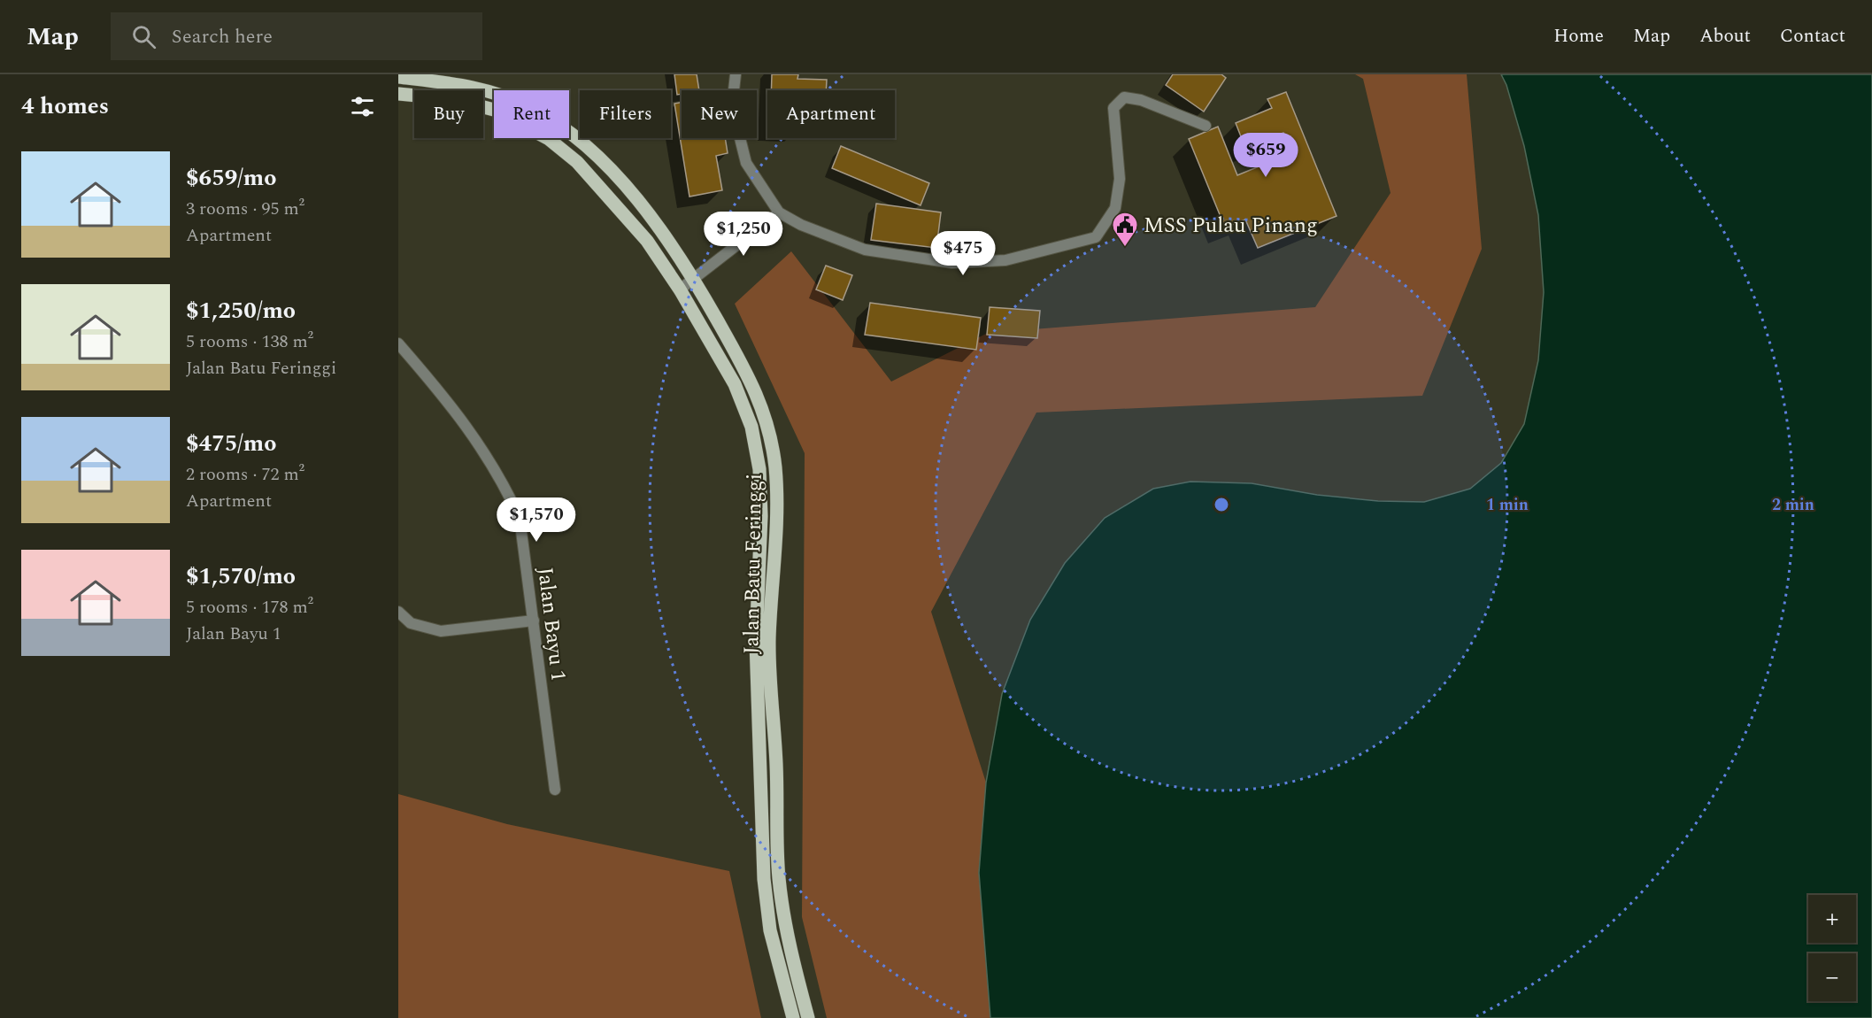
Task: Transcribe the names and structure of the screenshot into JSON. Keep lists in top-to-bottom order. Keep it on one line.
{"streets":{"main road":["Jalan Batu Feringgi"],"street":["Jalan Bayu 1"]},"places":{"public building":["MSS Pulau Pinang"]},"page":{"header":"Map","search":"Search here","nav":["Home","Map","About","Contact"],"heading":"4 homes","chip":["Buy","Rent","Filters","New","Apartment"],"price":["$659","$1,250","$475","$1,570"],"list":[{"name":"$659/mo","note":"3 rooms · 95 m² · Apartment"},{"name":"$1,250/mo","note":"5 rooms · 138 m² · Jalan Batu Feringgi"},{"name":"$475/mo","note":"2 rooms · 72 m² · Apartment"},{"name":"$1,570/mo","note":"5 rooms · 178 m² · Jalan Bayu 1"}],"map_buttons":["+","−"]},"rings":["1 min","2 min"]}
